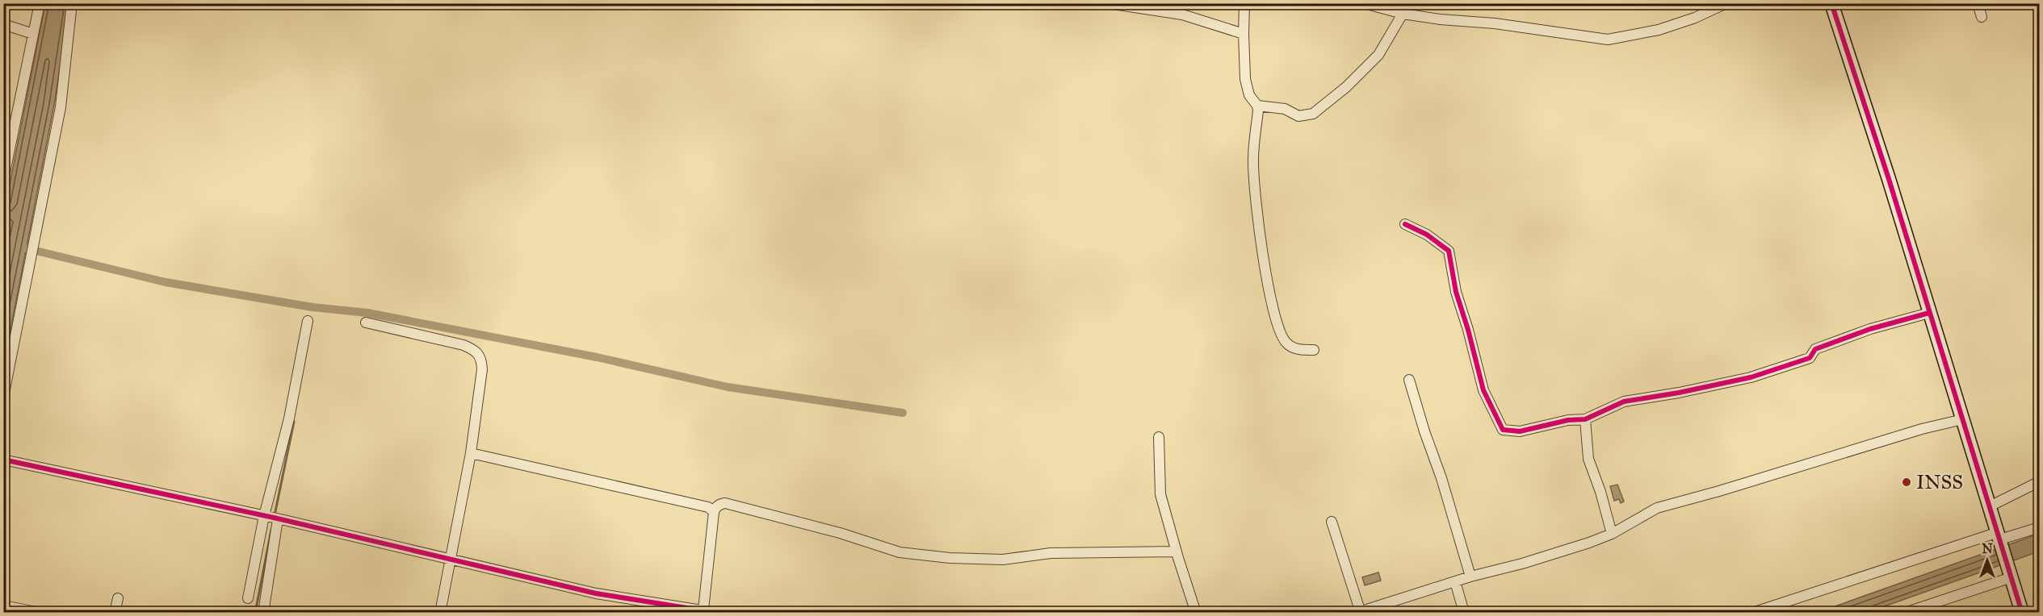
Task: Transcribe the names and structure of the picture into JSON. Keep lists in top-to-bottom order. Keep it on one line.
{"places":["INSS"],"north":"top"}
